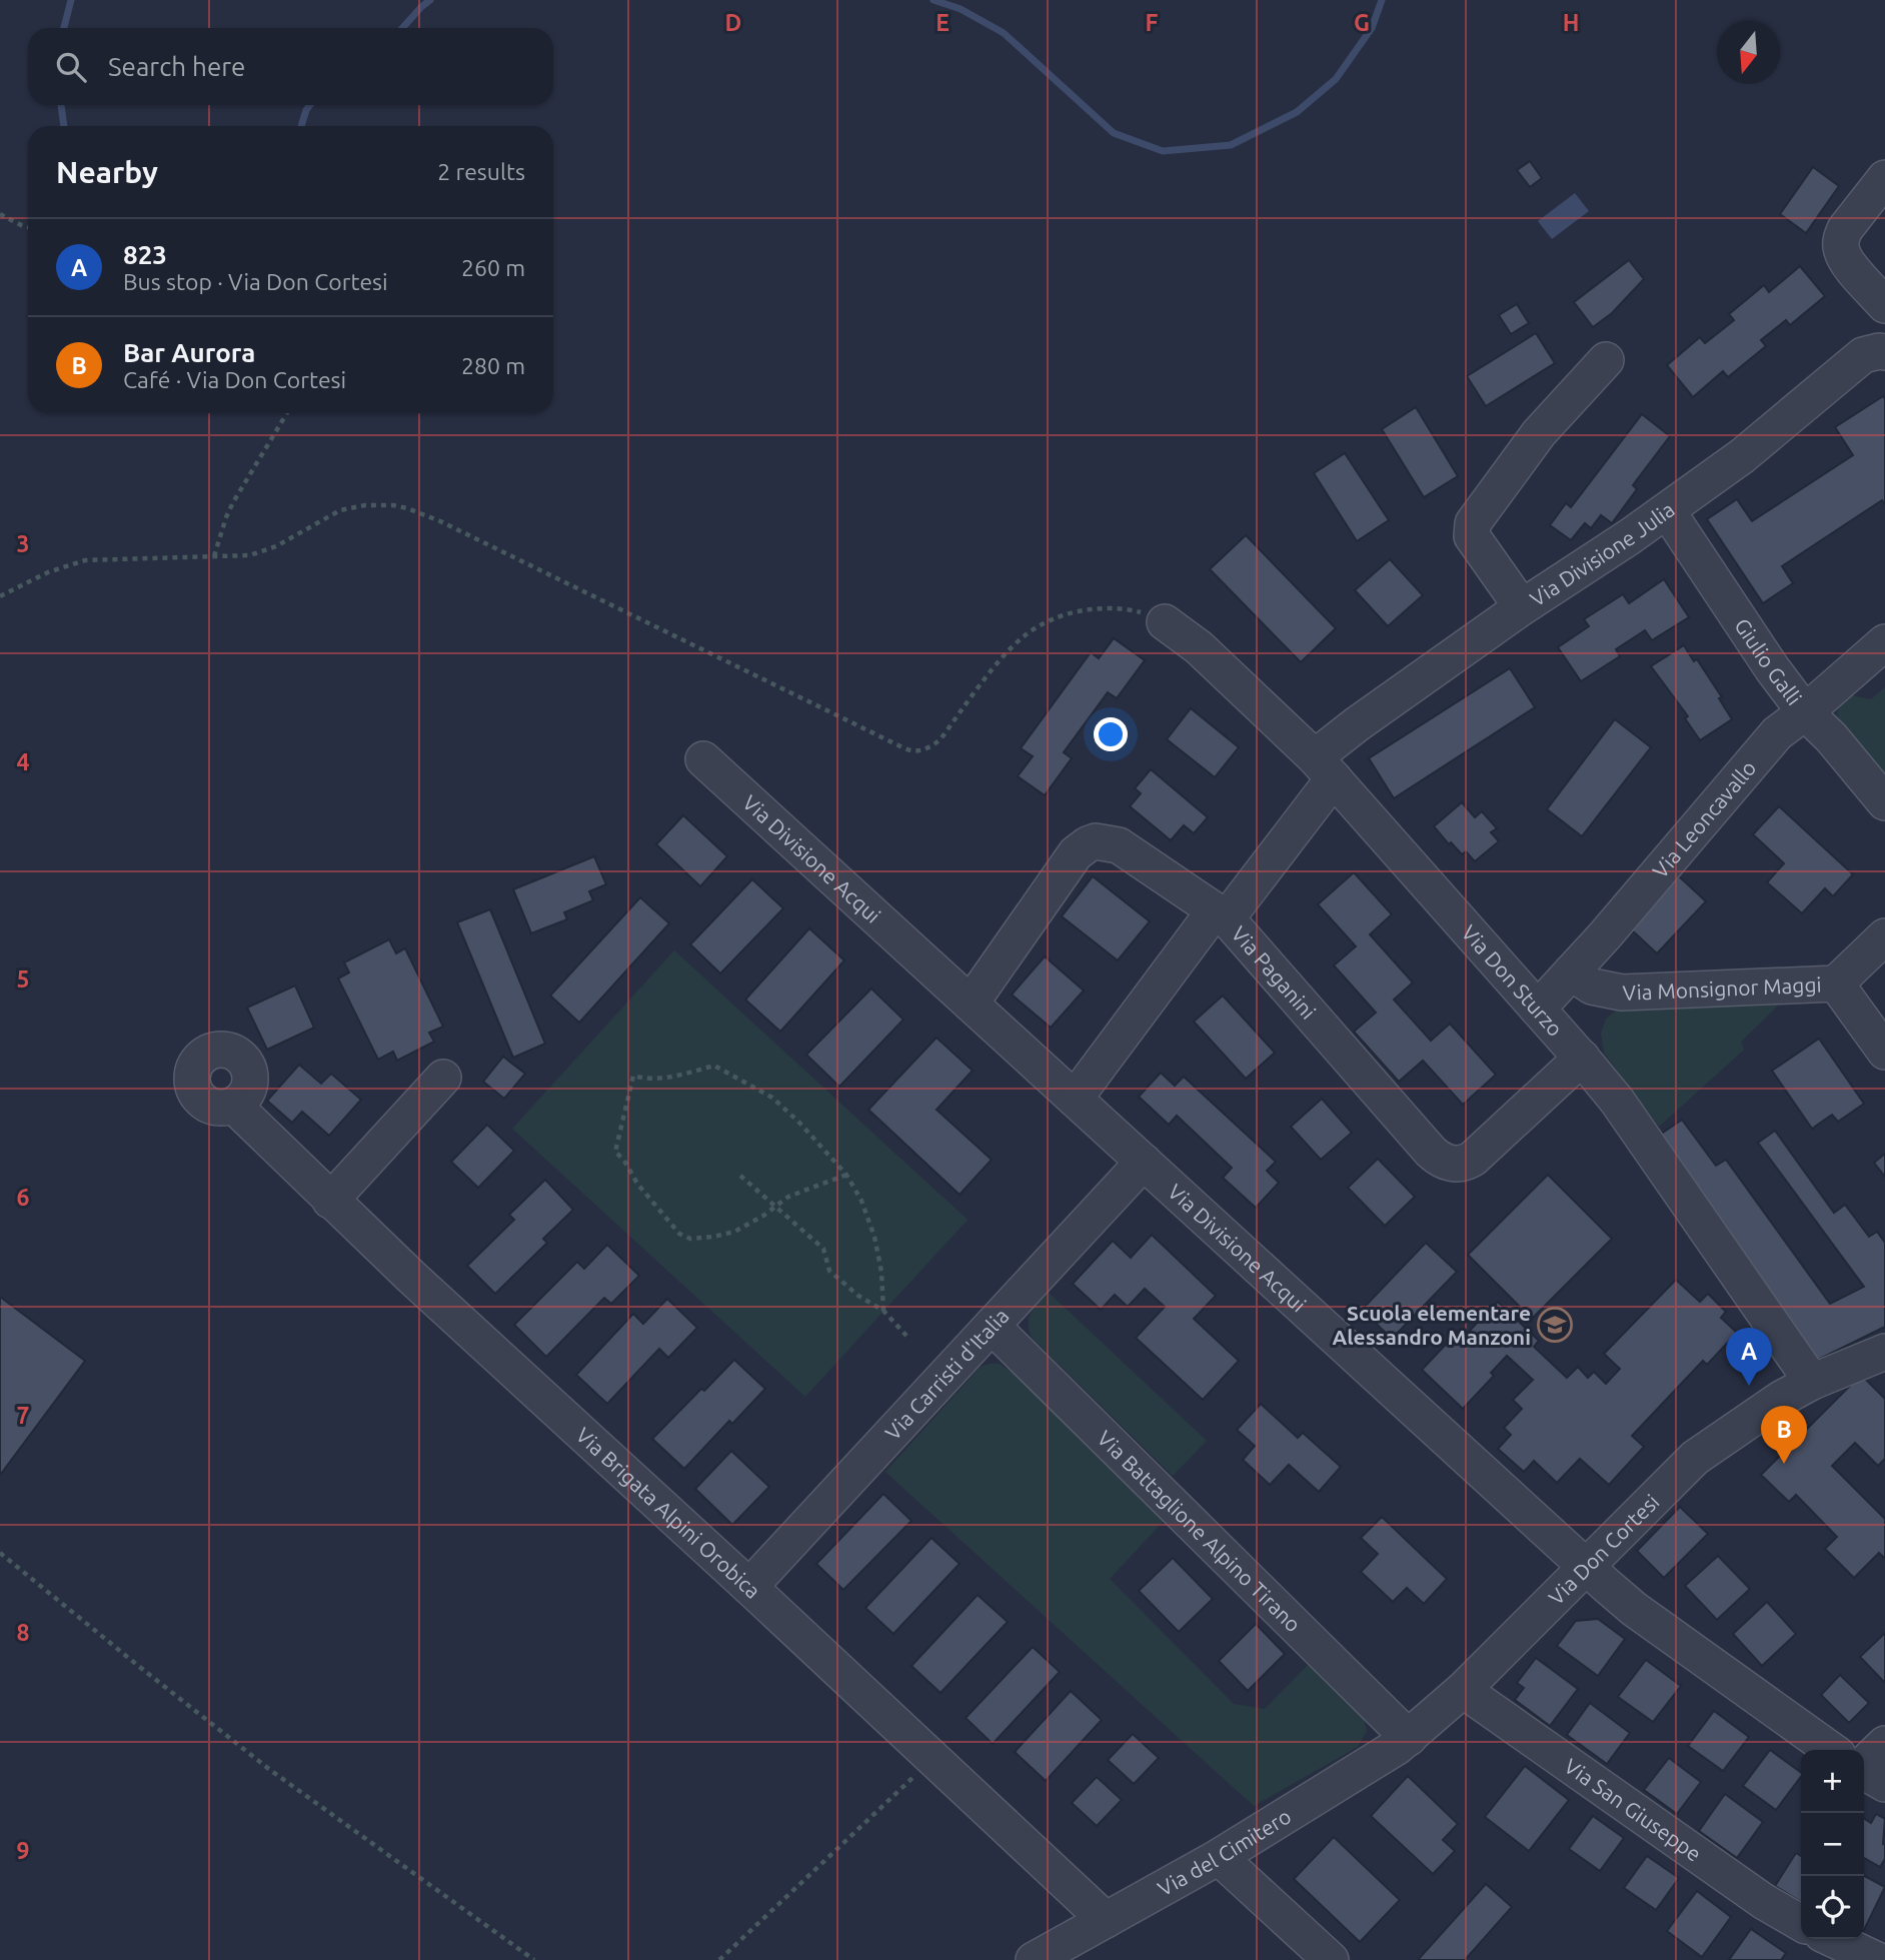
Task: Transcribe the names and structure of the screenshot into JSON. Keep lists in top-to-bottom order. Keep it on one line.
{"streets":{"street":["Via Divisione Julia","Giulio Galli","Via Leoncavallo","Via Divisione Acqui","Via Paganini","Via Don Sturzo","Via Monsignor Maggi","Via Carristi d'Italia","Via Brigata Alpini Orobica","Via Battaglione Alpino Tirano","Via Don Cortesi","Via San Giuseppe","Via del Cimitero"]},"crossings":[["Via Divisione Julia","Giulio Galli"],["Via Divisione Julia","Via Paganini"],["Via Divisione Julia","Via Don Sturzo"],["Giulio Galli","Via Leoncavallo"],["Via Leoncavallo","Via Don Sturzo"],["Via Leoncavallo","Via Monsignor Maggi"],["Via Divisione Acqui","Via Paganini"],["Via Divisione Acqui","Via Carristi d'Italia"],["Via Divisione Acqui","Via Don Cortesi"],["Via Paganini","Via Don Sturzo"],["Via Don Sturzo","Via Don Cortesi"],["Via Carristi d'Italia","Via Brigata Alpini Orobica"],["Via Carristi d'Italia","Via Battaglione Alpino Tirano"],["Via Brigata Alpini Orobica","Via del Cimitero"],["Via Battaglione Alpino Tirano","Via Don Cortesi"],["Via Battaglione Alpino Tirano","Via del Cimitero"],["Via Don Cortesi","Via San Giuseppe"],["Via Don Cortesi","Via del Cimitero"]],"places":{"school or university":["Scuola elementare Alessandro Manzoni"]},"north":"bottom","page":{"search":"Search here","heading":["Nearby","2 results"],"list":[{"mark":"A","name":"823","note":"Bus stop · Via Don Cortesi","value":"260 m"},{"mark":"B","name":"Bar Aurora","note":"Café · Via Don Cortesi","value":"280 m"}],"pins":["A","B"],"map_buttons":["+","−"]},"grid":{"columns":["D","E","F","G","H"],"rows":["3","4","5","6","7","8","9"]}}
